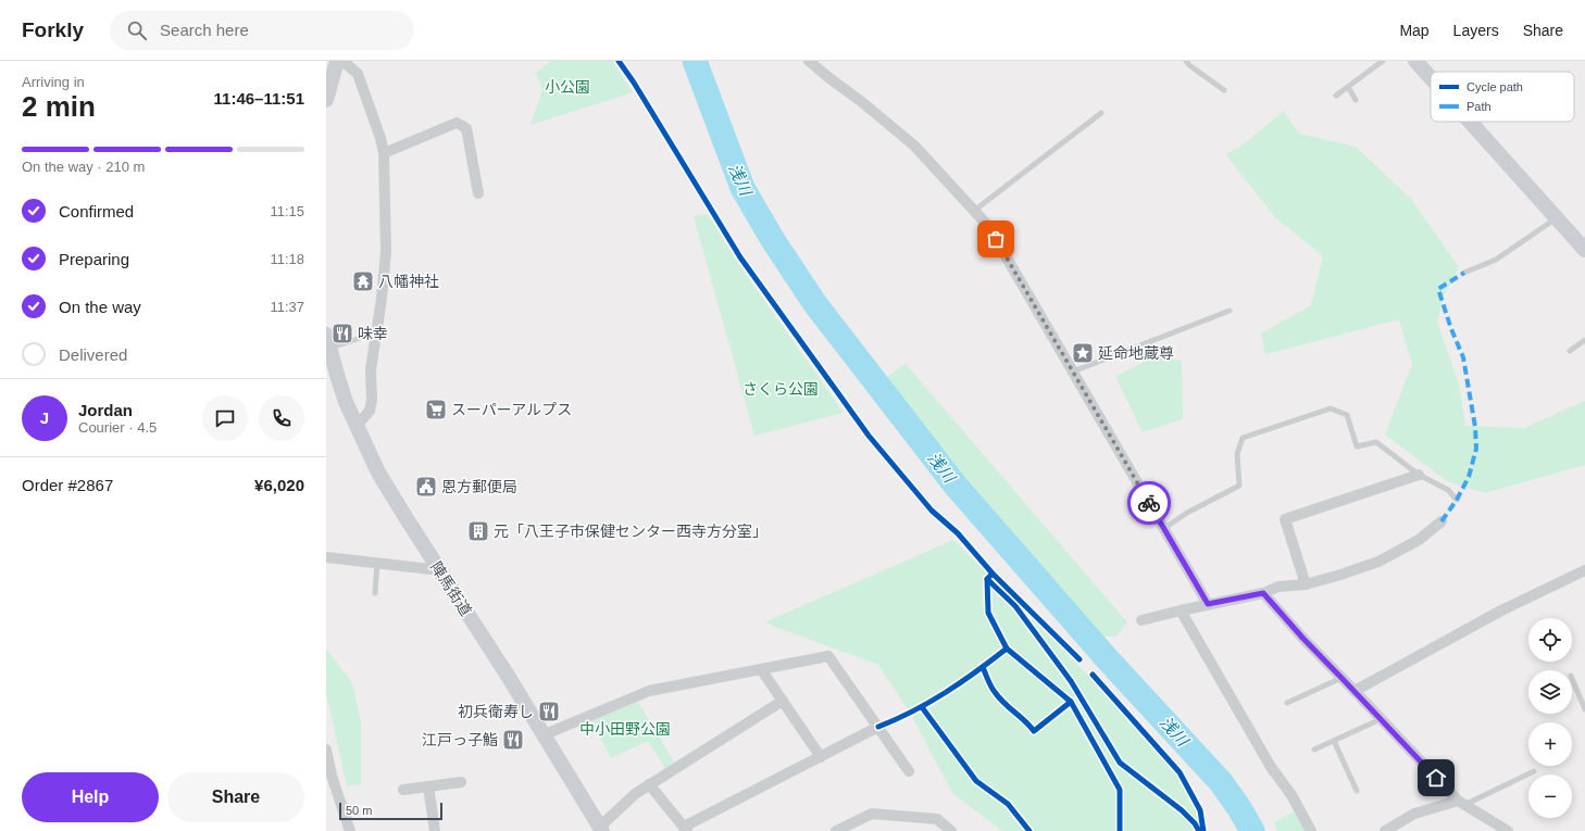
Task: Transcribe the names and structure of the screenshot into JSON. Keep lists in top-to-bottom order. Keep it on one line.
{"streets":{"main road":["陣馬街道"]},"water":["浅川"],"parks":["小公園","さくら公園","中小田野公園"],"places":{"temple":["八幡神社"],"restaurant":["味幸","初兵衛寿し","江戸っ子鮨"],"place":["延命地蔵尊"],"supermarket":["スーパーアルプス"],"public building":["恩方郵便局"],"building":["元「八王子市保健センター西寺方分室」"]},"legend":["Cycle path","Path"],"scale_bar":"50 m","page":{"header":"Forkly","search":"Search here","nav":["Map","Layers","Share"],"heading":["2 min","Arriving in","11:46–11:51"],"panel":["Jordan","Courier · 4.5","Order #2867","¥6,020"],"bar":"On the way · 210 m","list":[["Confirmed","11:15"],["Preparing","11:18"],["On the way","11:37"],"Delivered"],"round":"J","map_buttons":["+","−"],"buttons":["Help","Share"],"scale":"50 m"}}
